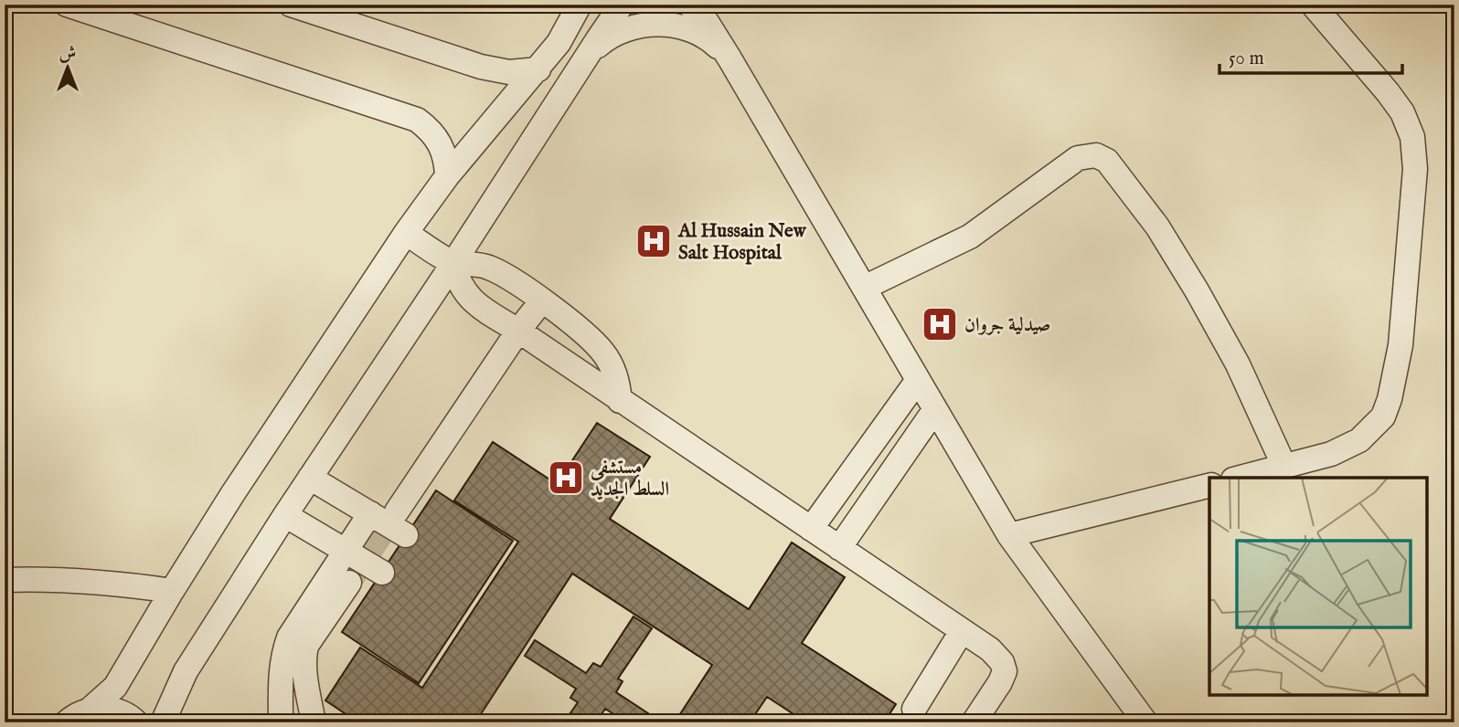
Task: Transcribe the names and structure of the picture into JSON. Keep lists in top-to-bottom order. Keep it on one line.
{"places":{"hospital":["Al Hussain New Salt Hospital","صيدلية جروان","مستشفى السلط الجديد"]},"scale_bar":"50 m","north":"top"}
